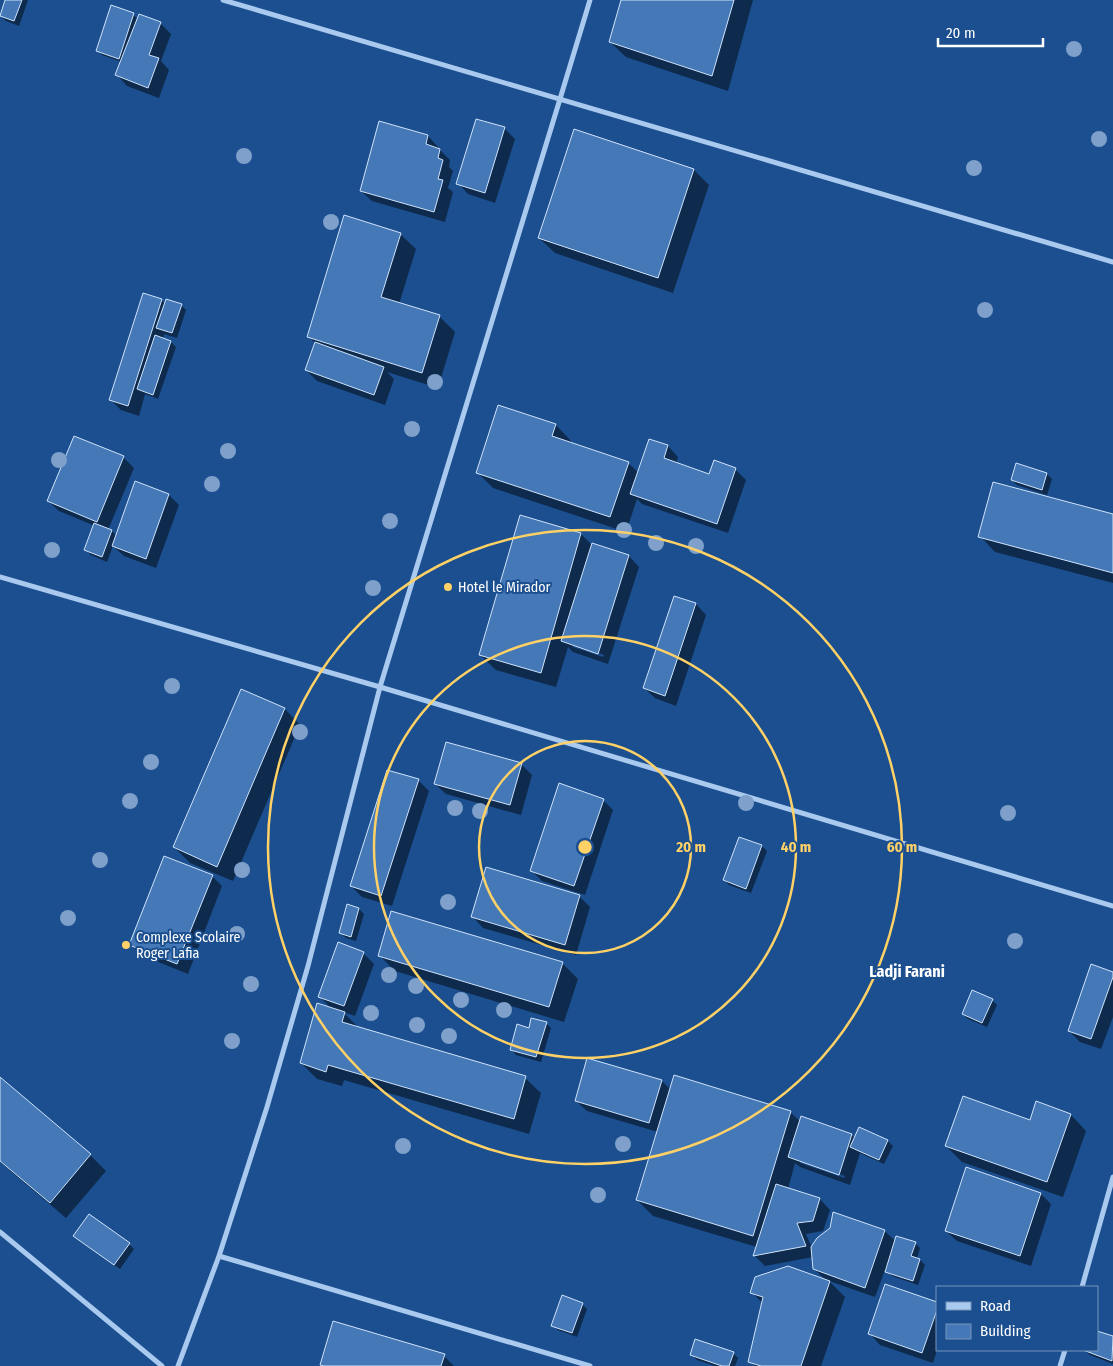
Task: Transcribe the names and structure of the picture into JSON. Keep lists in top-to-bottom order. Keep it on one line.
{"districts":["Ladji Farani"],"places":["Hotel le Mirador","Complexe Scolaire Roger Lafia"],"legend":["Road","Building"],"scale_bar":"20 m","rings":["20 m","40 m","60 m"]}
